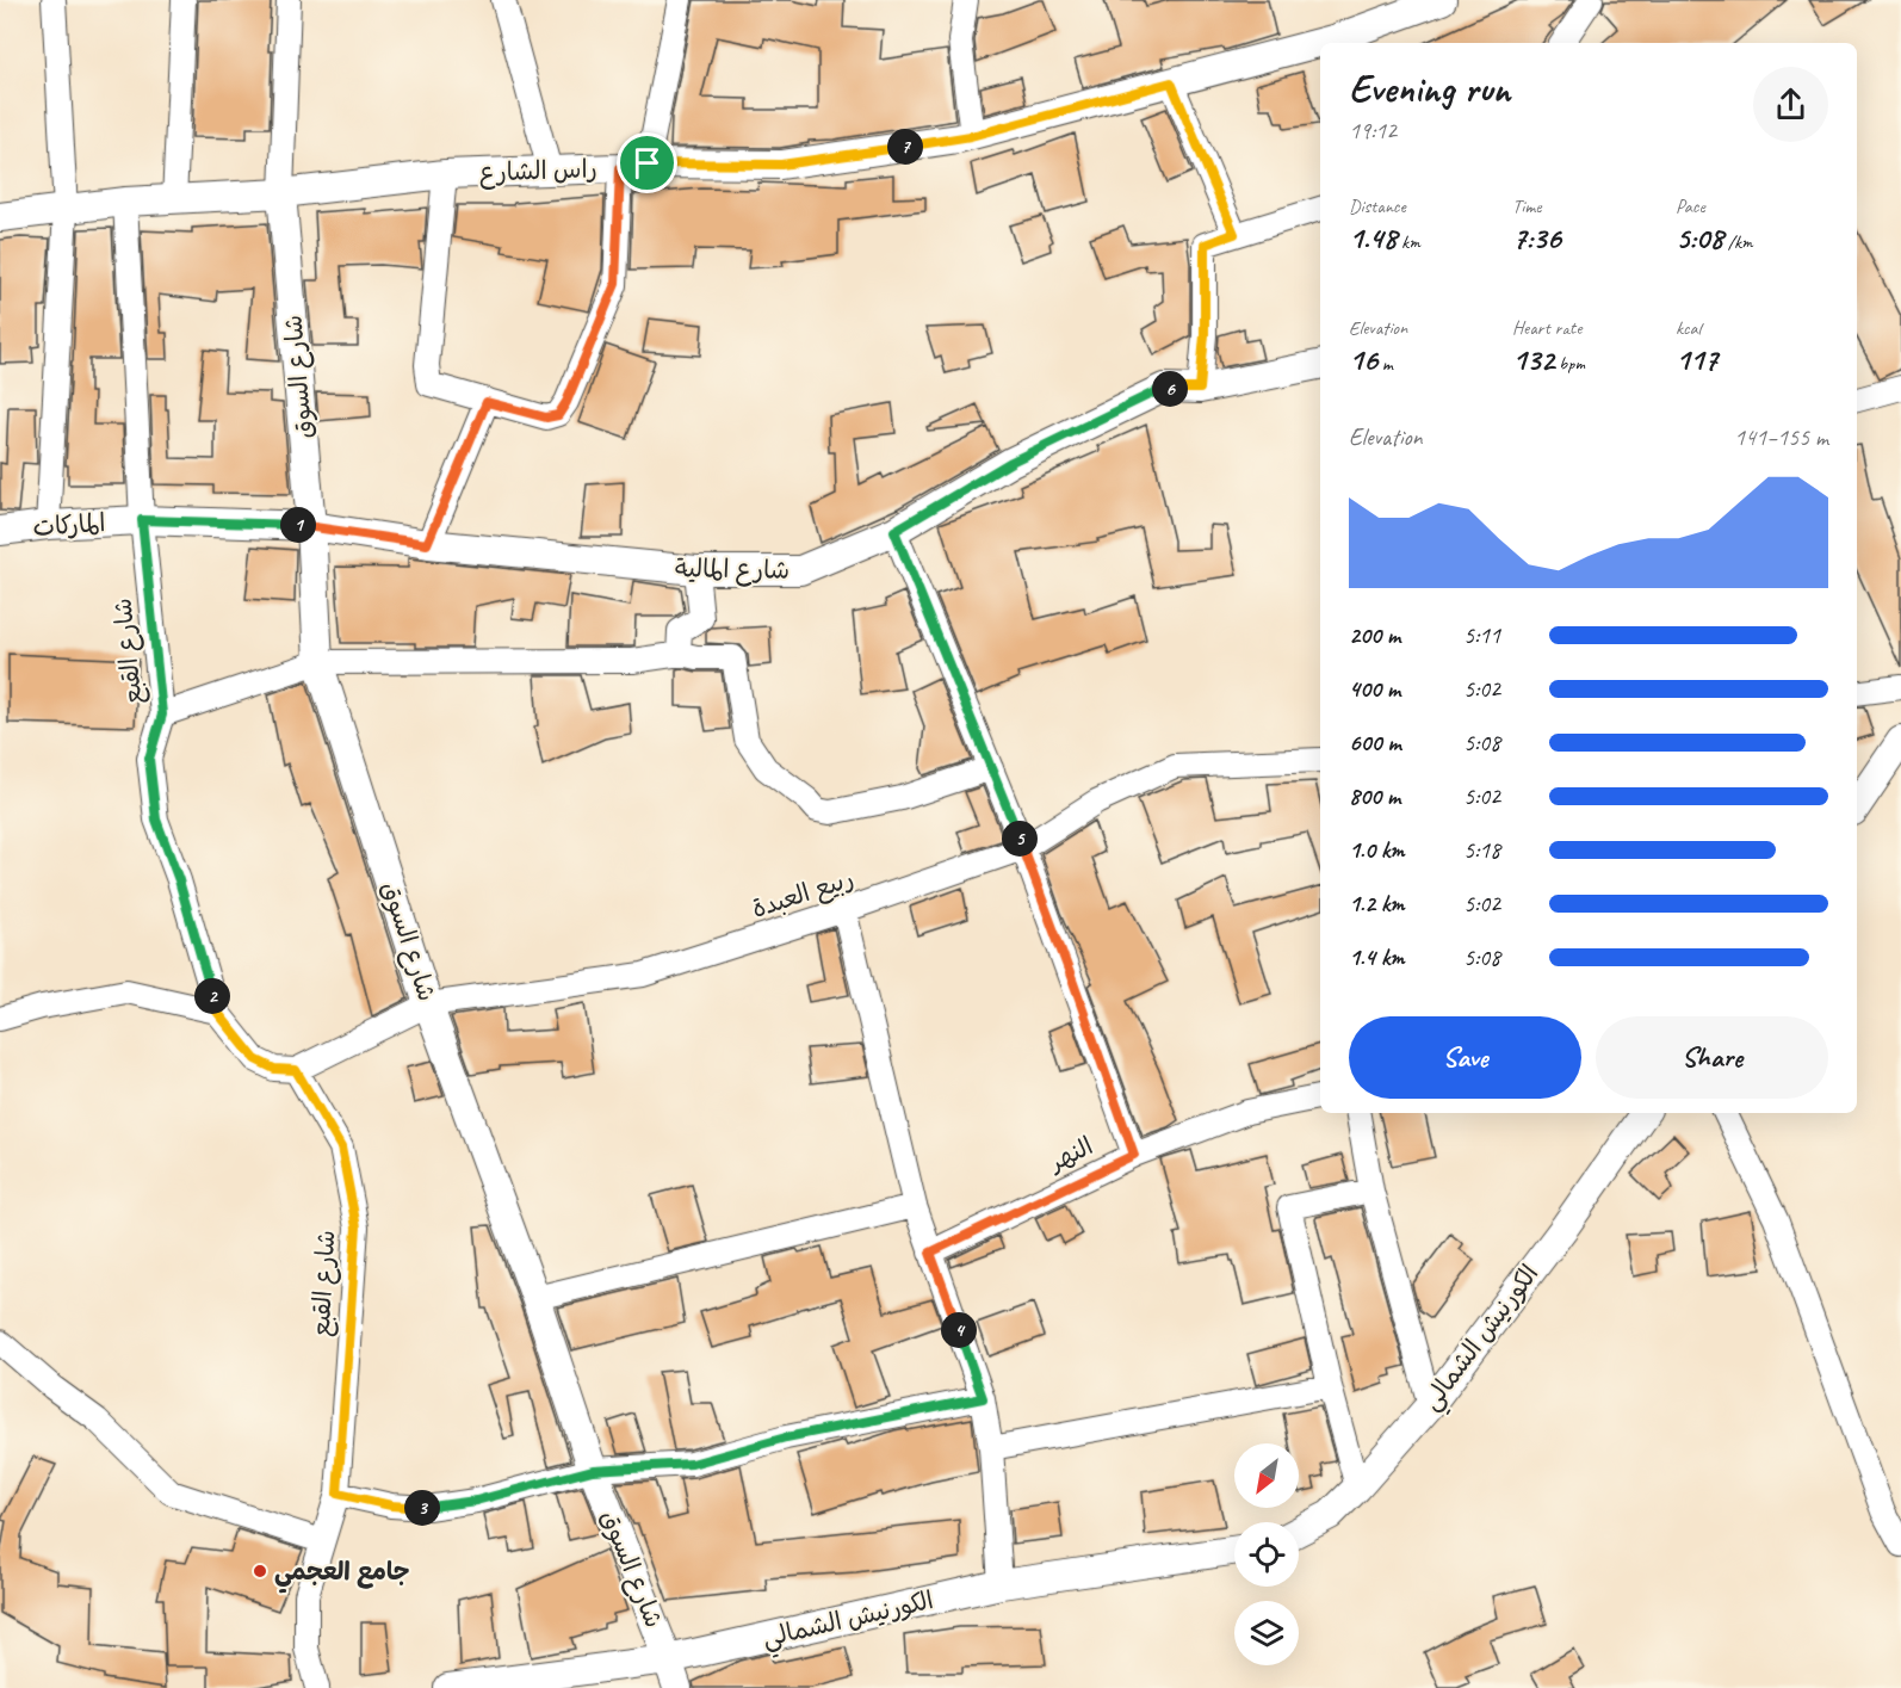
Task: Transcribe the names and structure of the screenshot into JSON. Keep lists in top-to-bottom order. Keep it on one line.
{"streets":{"street":["راس الشارع","شارع السوق","الماركات","شارع المالية","شارع القبع","ربيع العبدة","النهر","الكورنيش الشمالي"]},"crossings":[["راس الشارع","شارع السوق"],["راس الشارع","شارع القبع"],["شارع السوق","الماركات"],["شارع السوق","شارع المالية"],["شارع السوق","ربيع العبدة"],["شارع السوق","الكورنيش الشمالي"],["الماركات","شارع المالية"],["الماركات","شارع القبع"],["شارع القبع","ربيع العبدة"]],"places":["جامع العجمي"],"north":"bottom left","page":{"heading":["Evening run","19:12"],"pins":["7","6","1","5","2","4","3"],"stats":[["Distance","1.48 km"],["Time","7:36"],["Pace","5:08 /km"],["Elevation","16 m"],["Heart rate","132 bpm"],["kcal","117"]],"chart":["Elevation","141–155 m"],"list":[{"name":"200 m","note":"5:11"},{"name":"400 m","note":"5:02"},{"name":"600 m","note":"5:08"},{"name":"800 m","note":"5:02"},{"name":"1.0 km","note":"5:18"},{"name":"1.2 km","note":"5:02"},{"name":"1.4 km","note":"5:08"}],"buttons":["Save","Share"]}}
